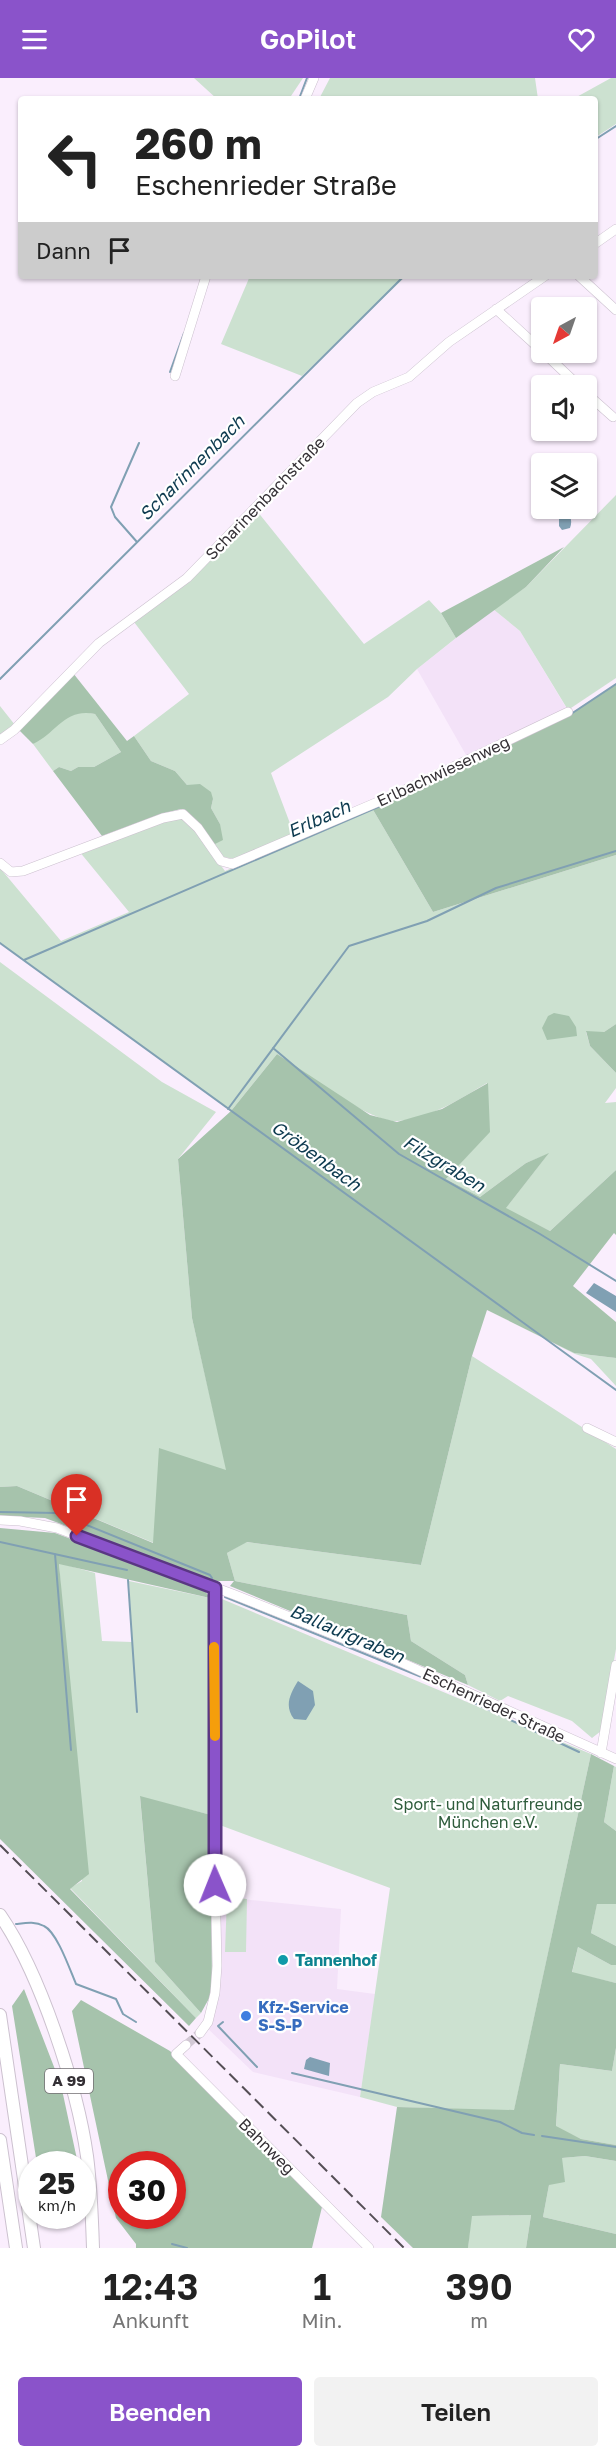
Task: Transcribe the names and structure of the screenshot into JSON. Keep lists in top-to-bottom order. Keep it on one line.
{"streets":{"highway":["A 99"],"street":["Scharinenbachstraße","Erlbachwiesenweg","Eschenrieder Straße","Bahnweg"]},"water":["Scharinnenbach","Erlbach","Gröbenbach","Filzgraben","Ballaufgraben"],"parks":["Sport- und Naturfreunde München e.V."],"places":["Tannenhof","Kfz-Service S-S-P"],"north":"bottom left","page":{"header":"GoPilot","turn":["260 m","Eschenrieder Straße"],"then":"Dann","speed":"25 km/h","limit":"30","eta":["12:43","Ankunft","1","Min.","390","m"],"buttons":["Beenden","Teilen"]}}
